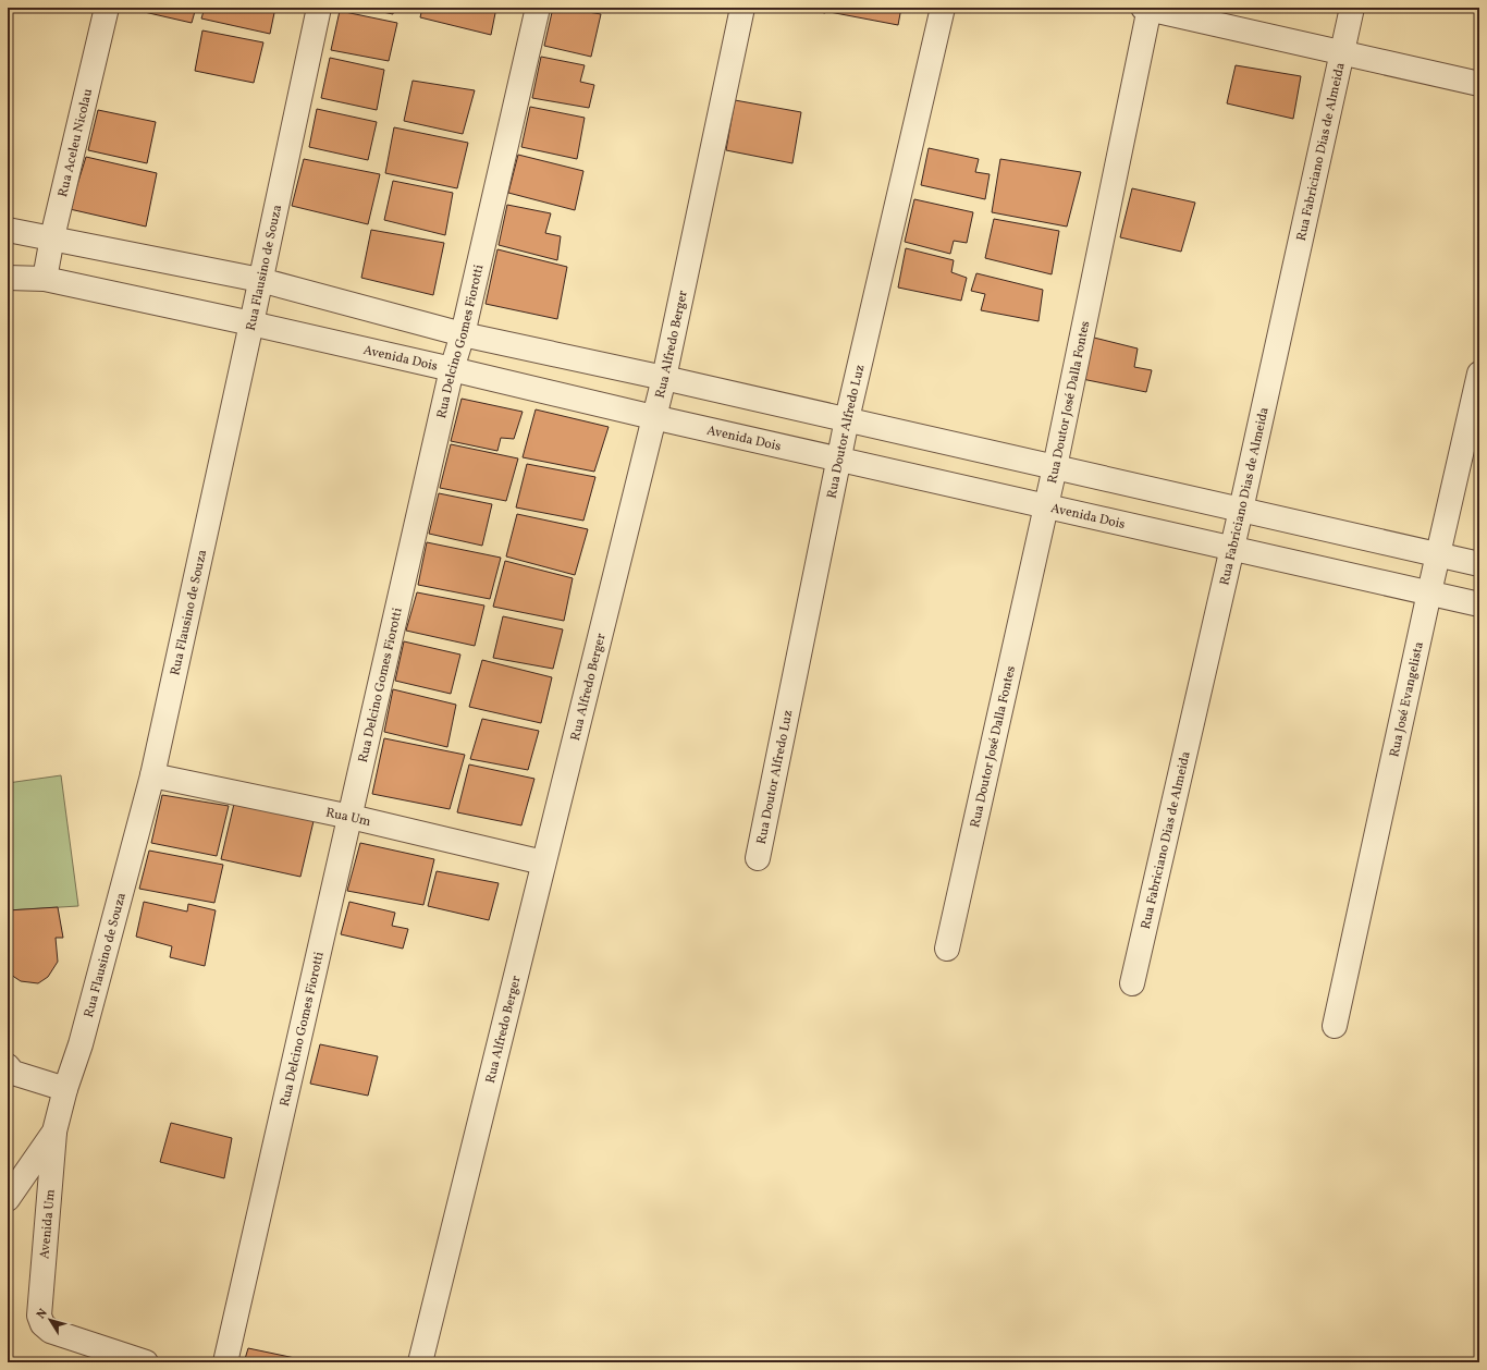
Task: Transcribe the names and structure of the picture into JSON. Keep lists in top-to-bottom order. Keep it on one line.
{"streets":{"street":["Rua Aceleu Nicolau","Rua Fabriciano Dias de Almeida","Rua Flausino de Souza","Rua Delcino Gomes Fiorotti","Rua Alfredo Berger","Avenida Dois","Rua Doutor José Dalla Fontes","Rua Doutor Alfredo Luz","Rua José Evangelista","Rua Um","Avenida Um"]},"crossings":[["Rua Aceleu Nicolau","Avenida Dois"],["Rua Fabriciano Dias de Almeida","Avenida Dois"],["Rua Flausino de Souza","Avenida Dois"],["Rua Flausino de Souza","Rua Um"],["Rua Flausino de Souza","Avenida Um"],["Rua Delcino Gomes Fiorotti","Avenida Dois"],["Rua Delcino Gomes Fiorotti","Rua Um"],["Rua Alfredo Berger","Avenida Dois"],["Rua Alfredo Berger","Rua Um"],["Avenida Dois","Rua Doutor José Dalla Fontes"],["Avenida Dois","Rua Doutor Alfredo Luz"],["Avenida Dois","Rua José Evangelista"]],"north":"top left"}
